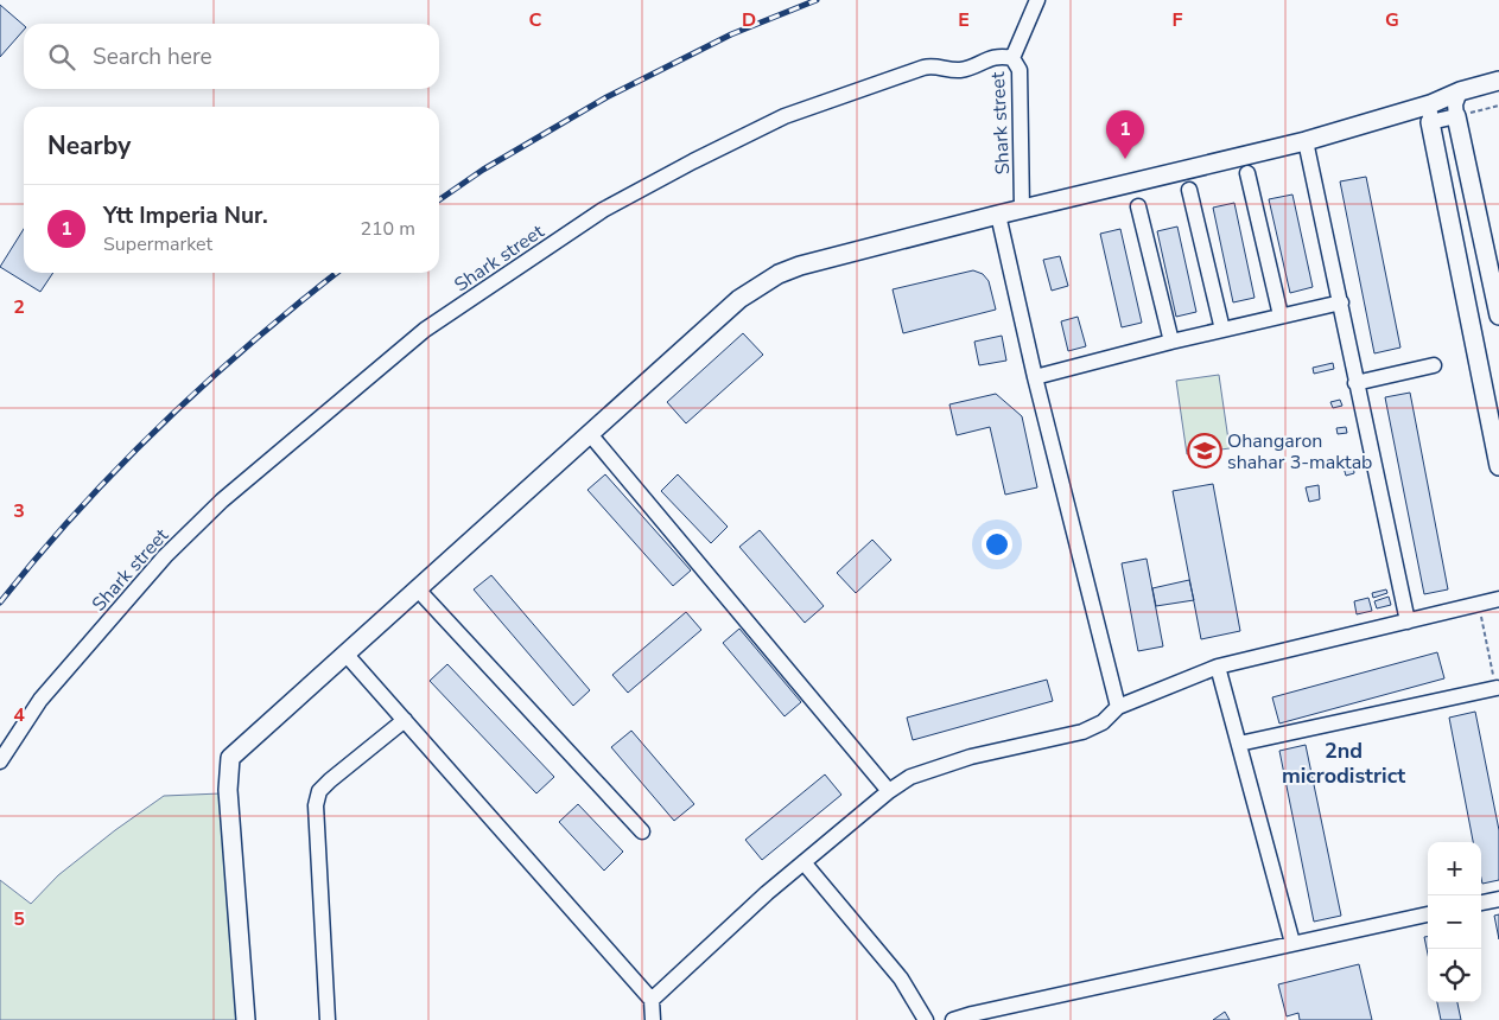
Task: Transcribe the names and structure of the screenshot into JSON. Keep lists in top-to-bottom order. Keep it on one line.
{"streets":{"street":["Shark street"]},"districts":["2nd microdistrict"],"places":{"school or university":["Ohangaron shahar 3-maktab"]},"page":{"search":"Search here","heading":"Nearby","pins":"1","list":[{"mark":"1","name":"Ytt Imperia Nur.","note":"Supermarket","value":"210 m"}],"map_buttons":["+","−"]},"grid":{"columns":["C","D","E","F","G"],"rows":["2","3","4","5"]}}
